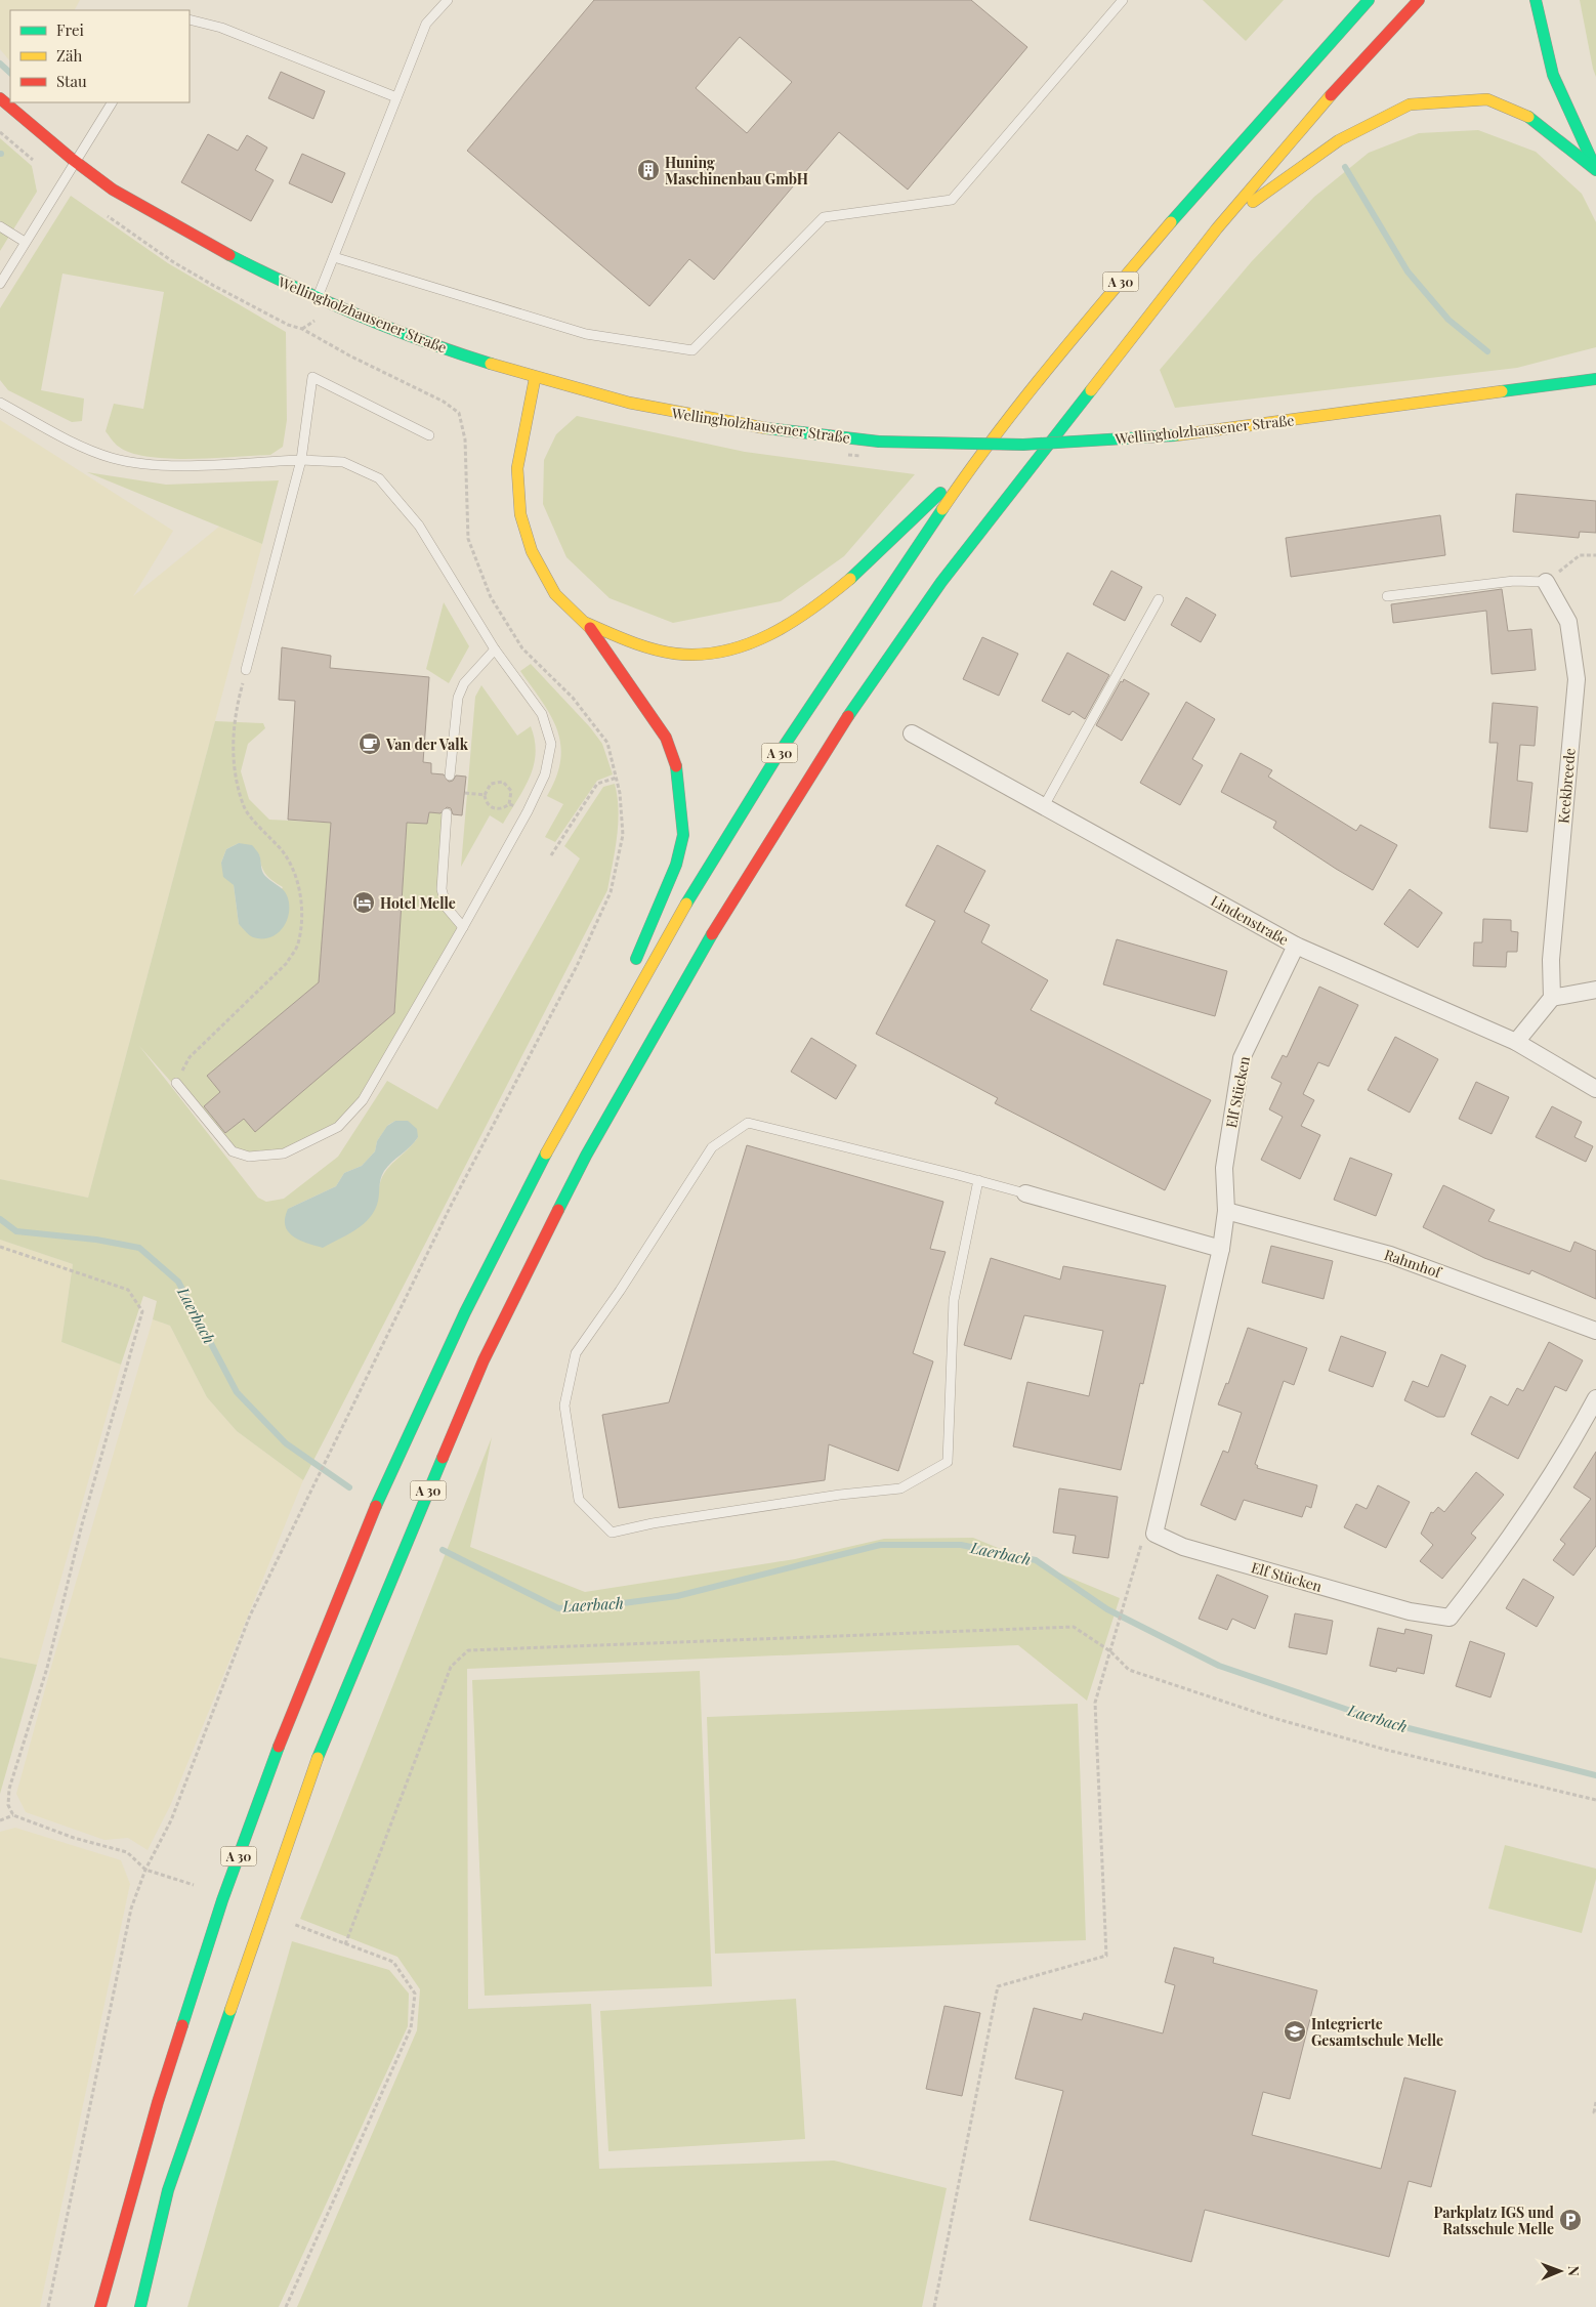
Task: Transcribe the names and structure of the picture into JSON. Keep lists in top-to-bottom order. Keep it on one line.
{"streets":{"main road":["A 30","Wellingholzhausener Straße"],"street":["Keekbreede","Lindenstraße","Elf Stücken","Rahmhof"]},"crossings":[["Lindenstraße","Elf Stücken"],["Elf Stücken","Rahmhof"]],"water":["Laerbach"],"places":{"building":["Huning Maschinenbau GmbH"],"cafe":["Van der Valk"],"hotel":["Hotel Melle"],"school or university":["Integrierte Gesamtschule Melle"],"parking":["Parkplatz IGS und Ratsschule Melle"]},"legend":["Frei","Zäh","Stau"],"north":"right"}
